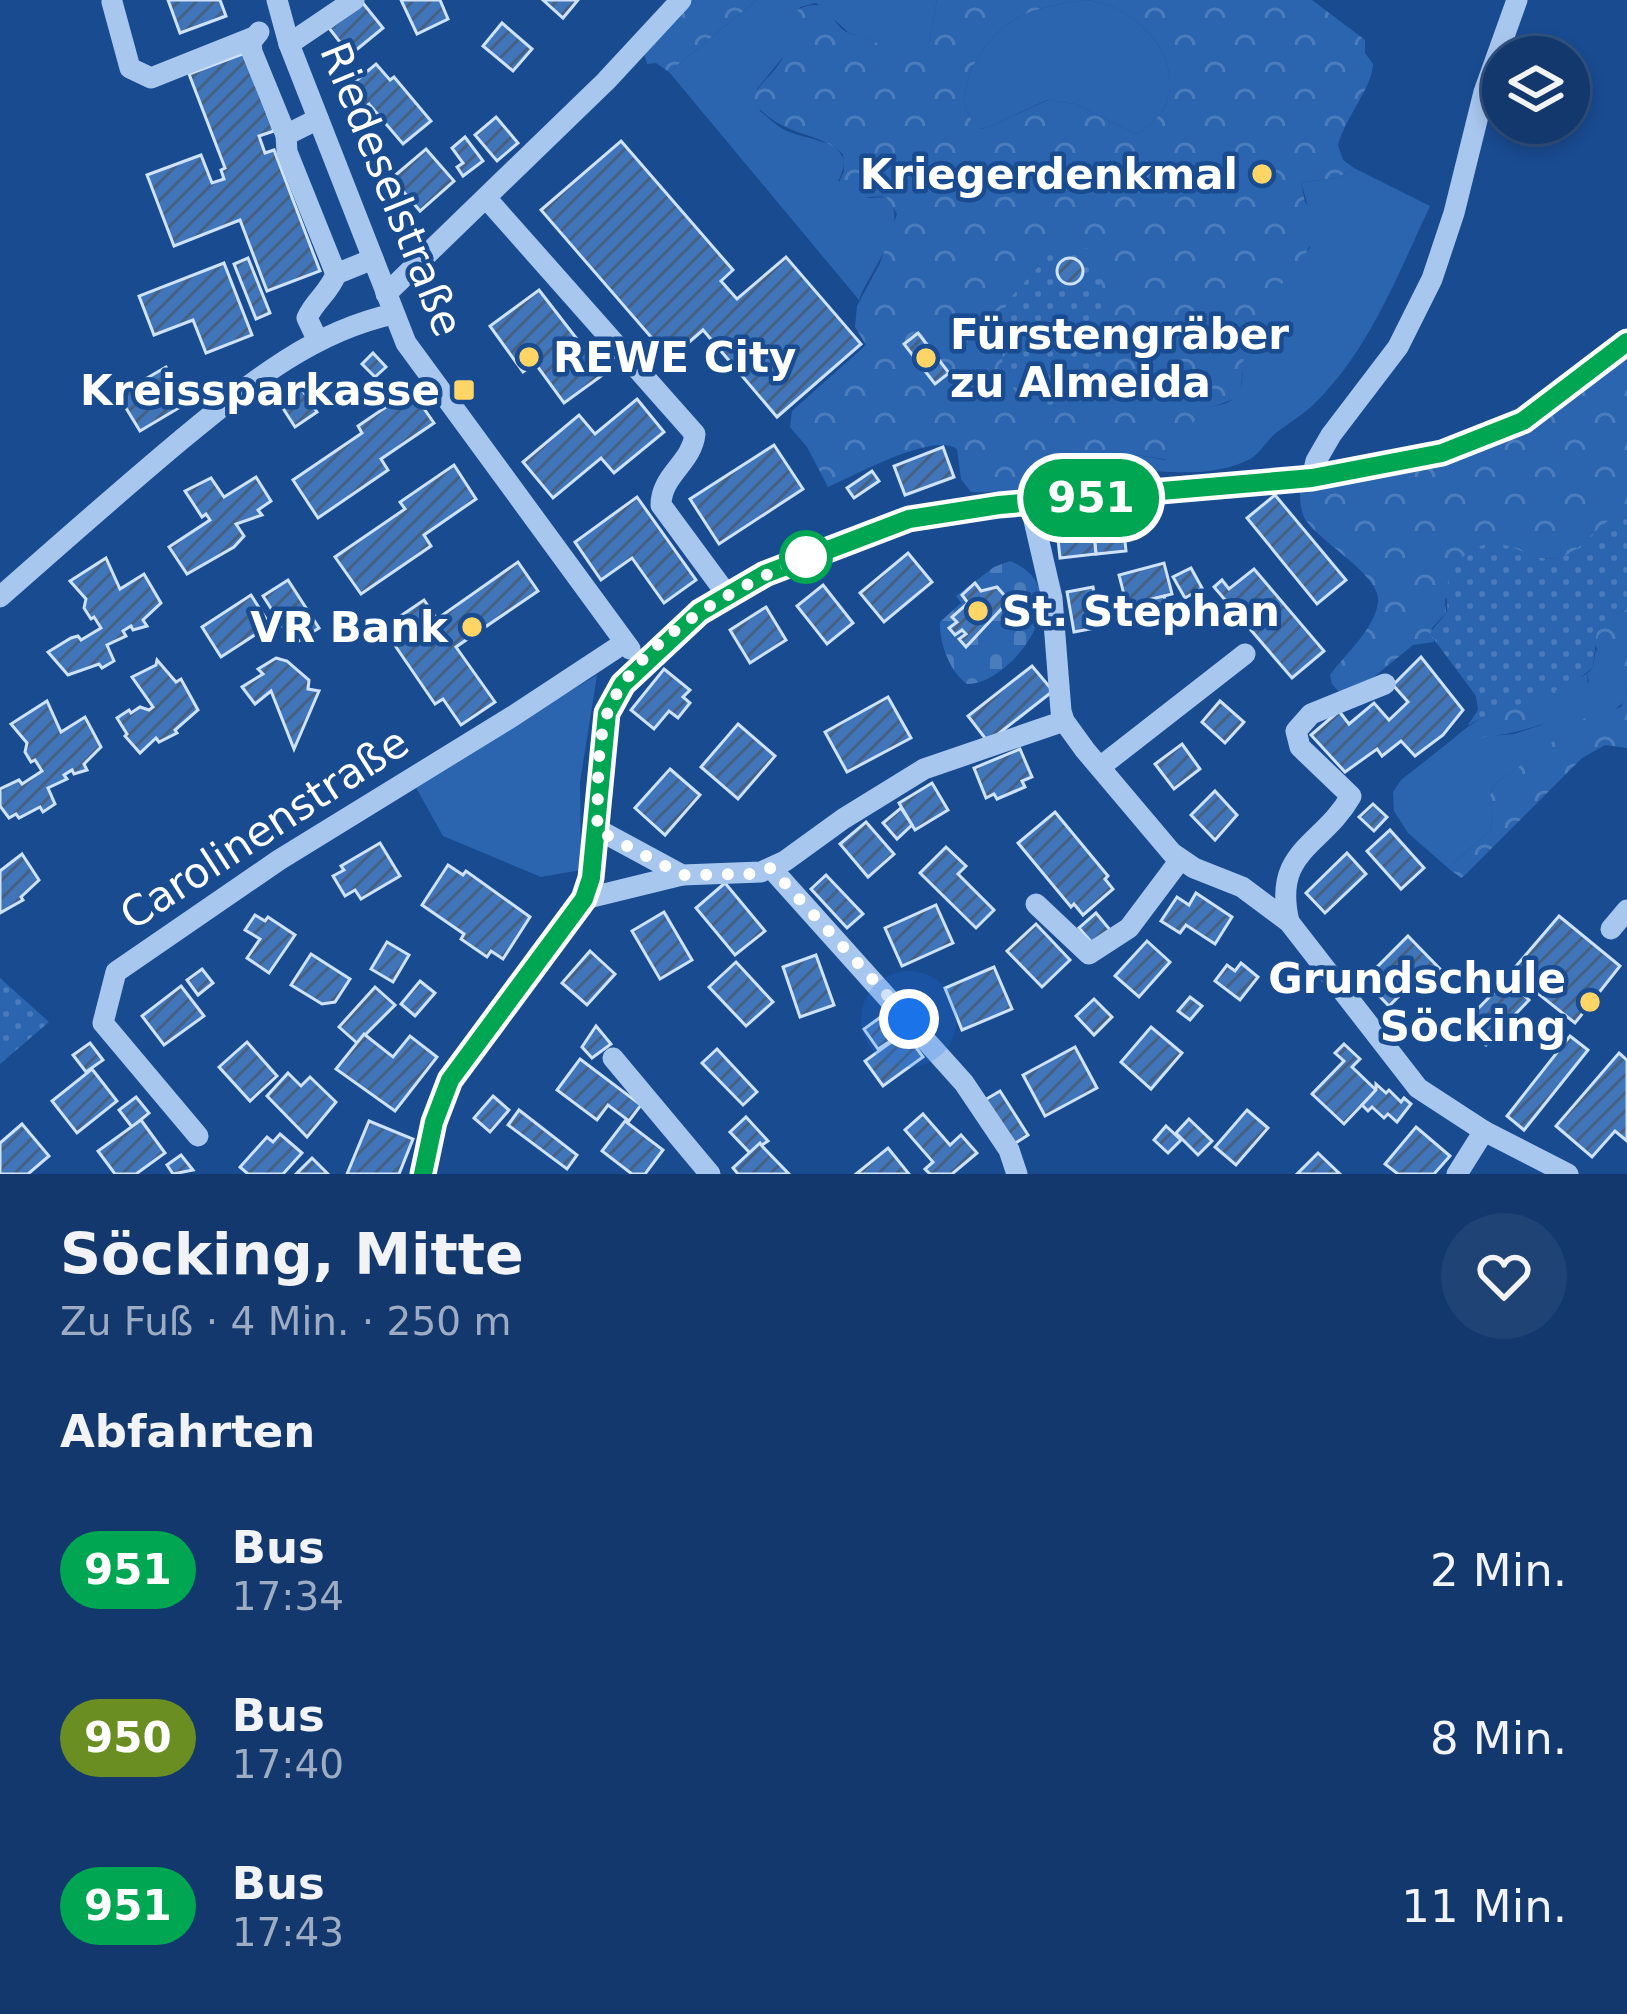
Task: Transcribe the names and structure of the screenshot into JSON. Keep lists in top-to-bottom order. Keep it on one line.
{"streets":{"street":["Riedeselstraße","Carolinenstraße"]},"crossings":[["Riedeselstraße","Carolinenstraße"]],"places":{"other":["Kriegerdenkmal","REWE City","Fürstengräber zu Almeida","St. Stephan","VR Bank","Grundschule Söcking"],"transit":["Kreissparkasse"]},"lines":["bus line 951"],"page":{"on_map":"951","heading":[["Söcking, Mitte","Zu Fuß · 4 Min. · 250 m"],"Abfahrten"],"list":[{"mark":"951","name":"Bus","note":"17:34","value":"2 Min."},{"mark":"950","name":"Bus","note":"17:40","value":"8 Min."},{"mark":"951","name":"Bus","note":"17:43","value":"11 Min."}]}}
